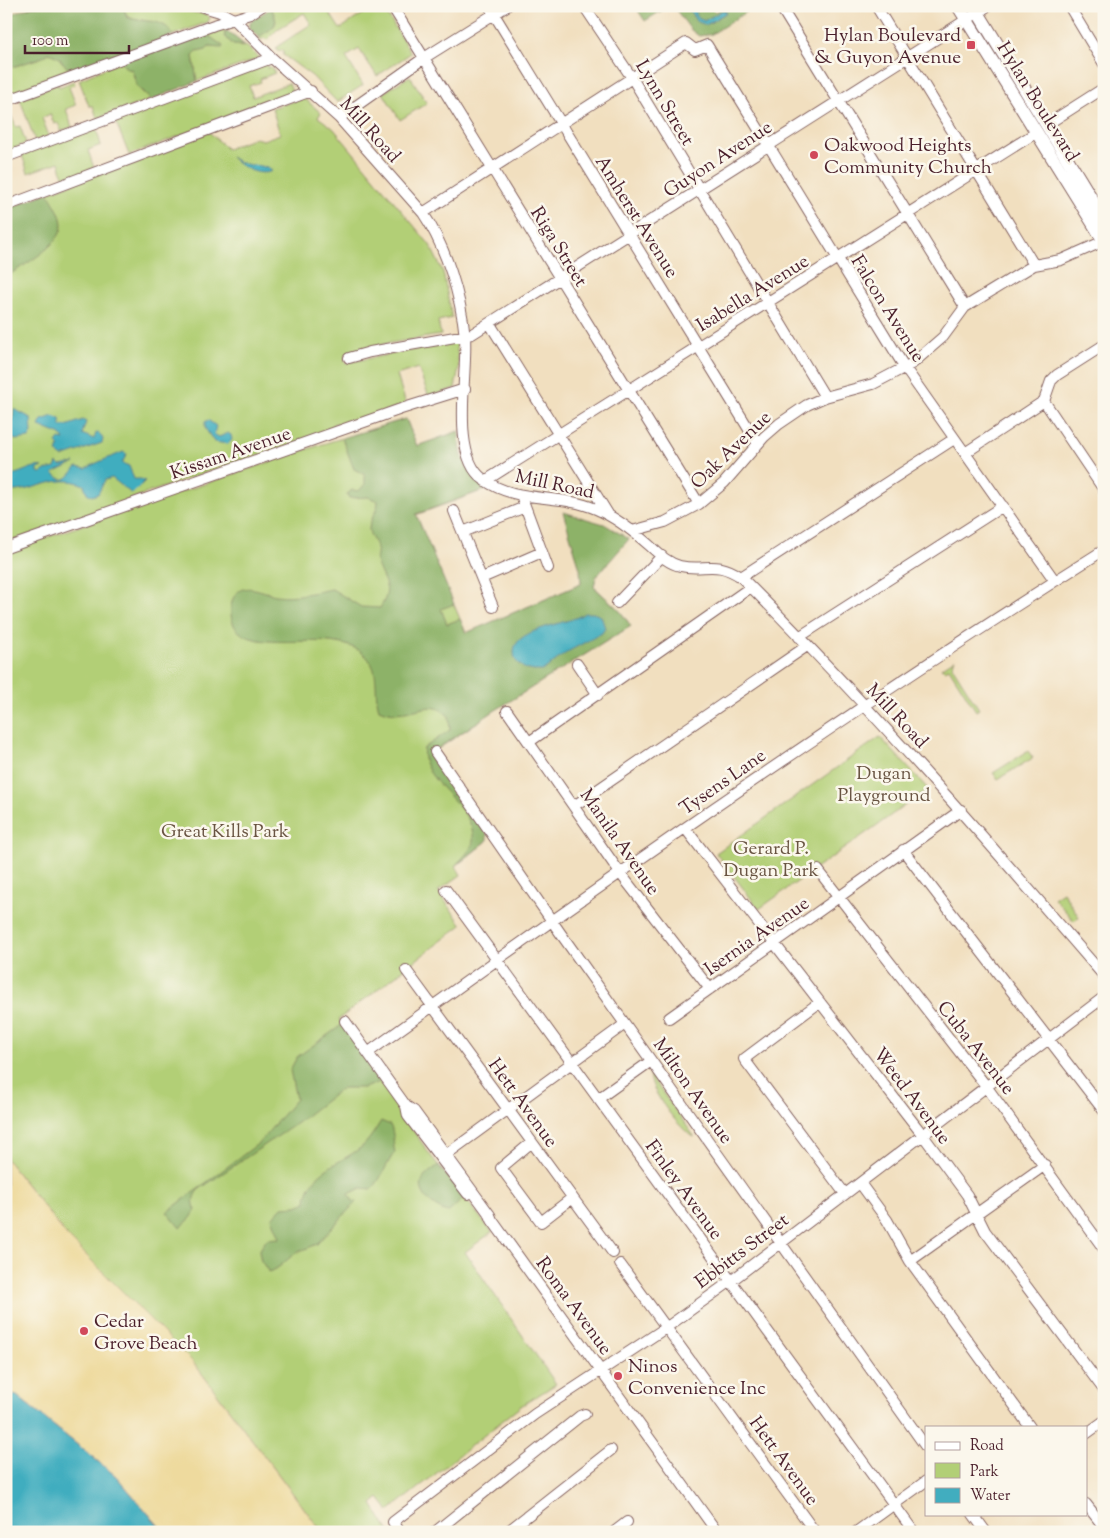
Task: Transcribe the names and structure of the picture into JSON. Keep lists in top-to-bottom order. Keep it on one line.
{"streets":{"main road":["Hylan Boulevard"],"street":["Lynn Street","Mill Road","Guyon Avenue","Amherst Avenue","Riga Street","Isabella Avenue","Falcon Avenue","Oak Avenue","Kissam Avenue","Tysens Lane","Manila Avenue","Isernia Avenue","Cuba Avenue","Milton Avenue","Weed Avenue","Hett Avenue","Finley Avenue","Ebbitts Street","Roma Avenue"]},"crossings":[["Hylan Boulevard","Guyon Avenue"],["Hylan Boulevard","Isabella Avenue"],["Hylan Boulevard","Oak Avenue"],["Lynn Street","Guyon Avenue"],["Lynn Street","Isabella Avenue"],["Lynn Street","Falcon Avenue"],["Lynn Street","Oak Avenue"],["Mill Road","Guyon Avenue"],["Mill Road","Isabella Avenue"],["Mill Road","Oak Avenue"],["Mill Road","Kissam Avenue"],["Mill Road","Tysens Lane"],["Mill Road","Isernia Avenue"],["Guyon Avenue","Amherst Avenue"],["Guyon Avenue","Riga Street"],["Guyon Avenue","Falcon Avenue"],["Amherst Avenue","Isabella Avenue"],["Amherst Avenue","Oak Avenue"],["Riga Street","Isabella Avenue"],["Riga Street","Oak Avenue"],["Isabella Avenue","Falcon Avenue"],["Falcon Avenue","Oak Avenue"],["Falcon Avenue","Tysens Lane"],["Tysens Lane","Manila Avenue"],["Tysens Lane","Milton Avenue"],["Tysens Lane","Weed Avenue"],["Tysens Lane","Hett Avenue"],["Tysens Lane","Finley Avenue"],["Tysens Lane","Roma Avenue"],["Manila Avenue","Isernia Avenue"],["Isernia Avenue","Cuba Avenue"],["Isernia Avenue","Weed Avenue"],["Cuba Avenue","Ebbitts Street"],["Milton Avenue","Ebbitts Street"],["Weed Avenue","Ebbitts Street"],["Hett Avenue","Ebbitts Street"],["Finley Avenue","Ebbitts Street"],["Ebbitts Street","Roma Avenue"]],"parks":["Dugan Playground","Great Kills Park","Gerard P. Dugan Park"],"places":{"transit":["Hylan Boulevard & Guyon Avenue"],"other":["Oakwood Heights Community Church","Cedar Grove Beach","Ninos Convenience Inc"]},"legend":["Road","Park","Water"],"scale_bar":"100 m"}
